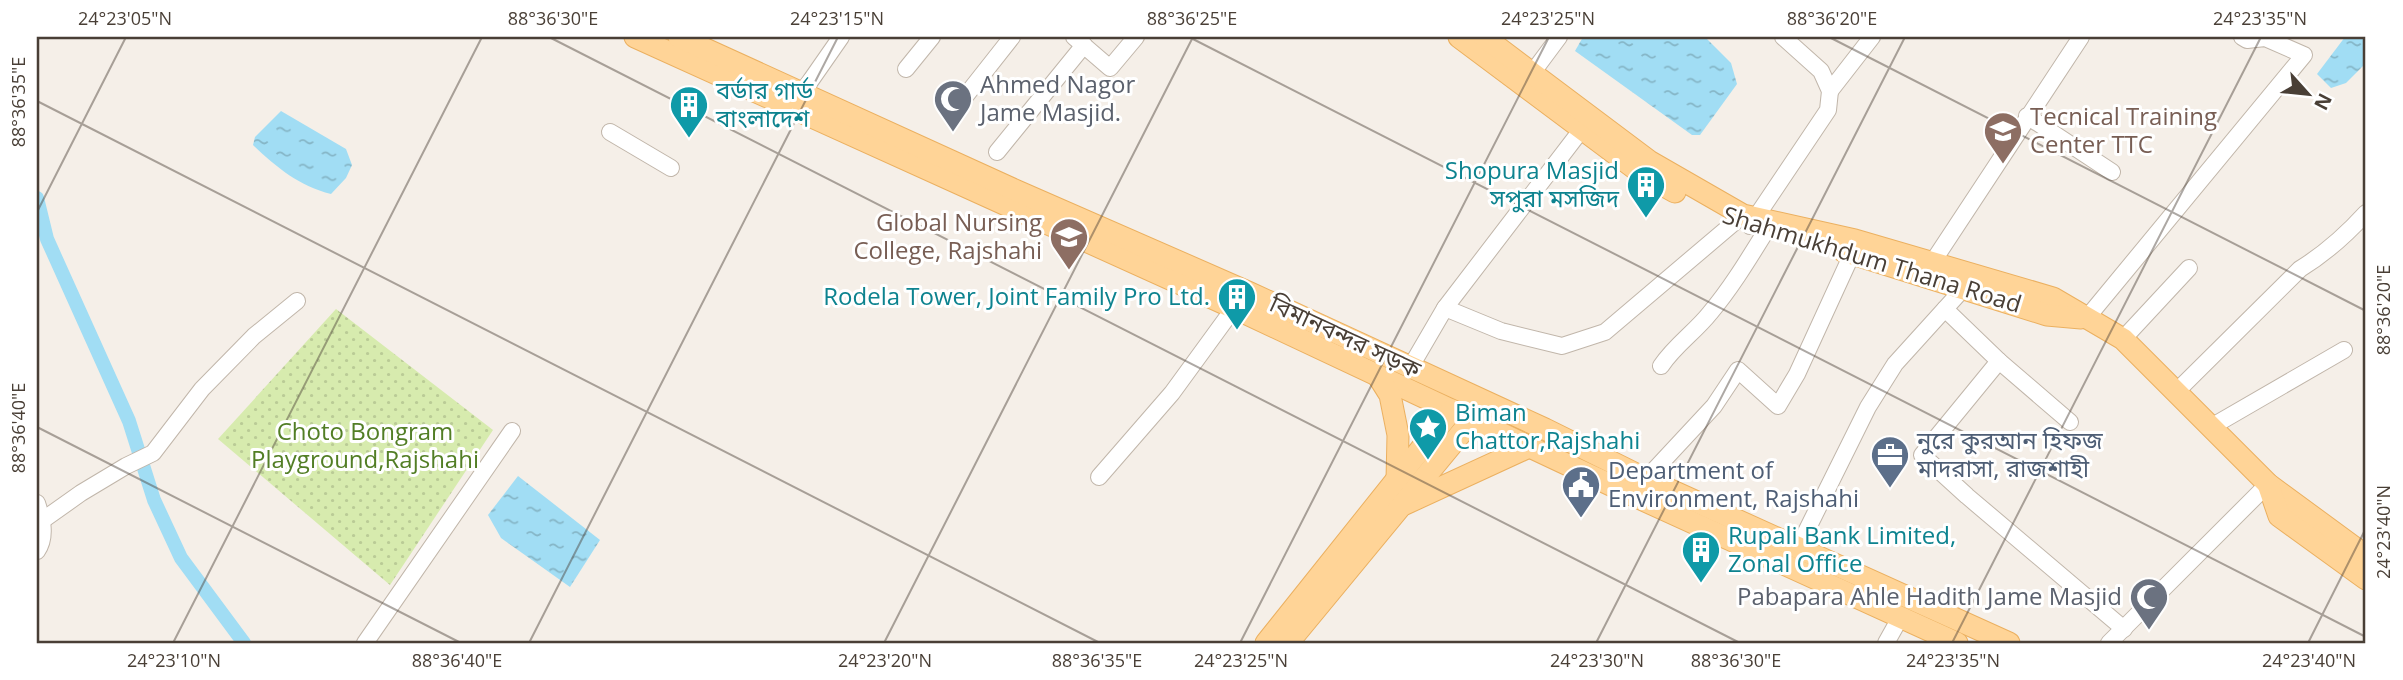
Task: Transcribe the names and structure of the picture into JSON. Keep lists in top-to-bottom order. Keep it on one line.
{"streets":{"main road":["Shahmukhdum Thana Road","বিমানবন্দর সড়ক"]},"parks":["Choto Bongram Playground,Rajshahi"],"places":{"mosque":["Ahmed Nagor Jame Masjid.","Pabapara Ahle Hadith Jame Masjid"],"building":["বর্ডার গার্ড বাংলাদেশ","Shopura Masjid সপুরা মসজিদ","Rodela Tower, Joint Family Pro Ltd.","Rupali Bank Limited, Zonal Office"],"school or university":["Tecnical Training Center TTC","Global Nursing College, Rajshahi"],"place":["Biman Chattor,Rajshahi"],"office":["নুরে কুরআন হিফজ মাদরাসা, রাজশাহী"],"public building":["Department of Environment, Rajshahi"]},"north":"bottom right","coordinates":["24°23'05\"N","88°36'30\"E","24°23'15\"N","88°36'25\"E","24°23'25\"N","88°36'20\"E","24°23'35\"N","88°36'35\"E","88°36'40\"E","24°23'40\"N","24°23'10\"N","24°23'20\"N","24°23'30\"N"]}
